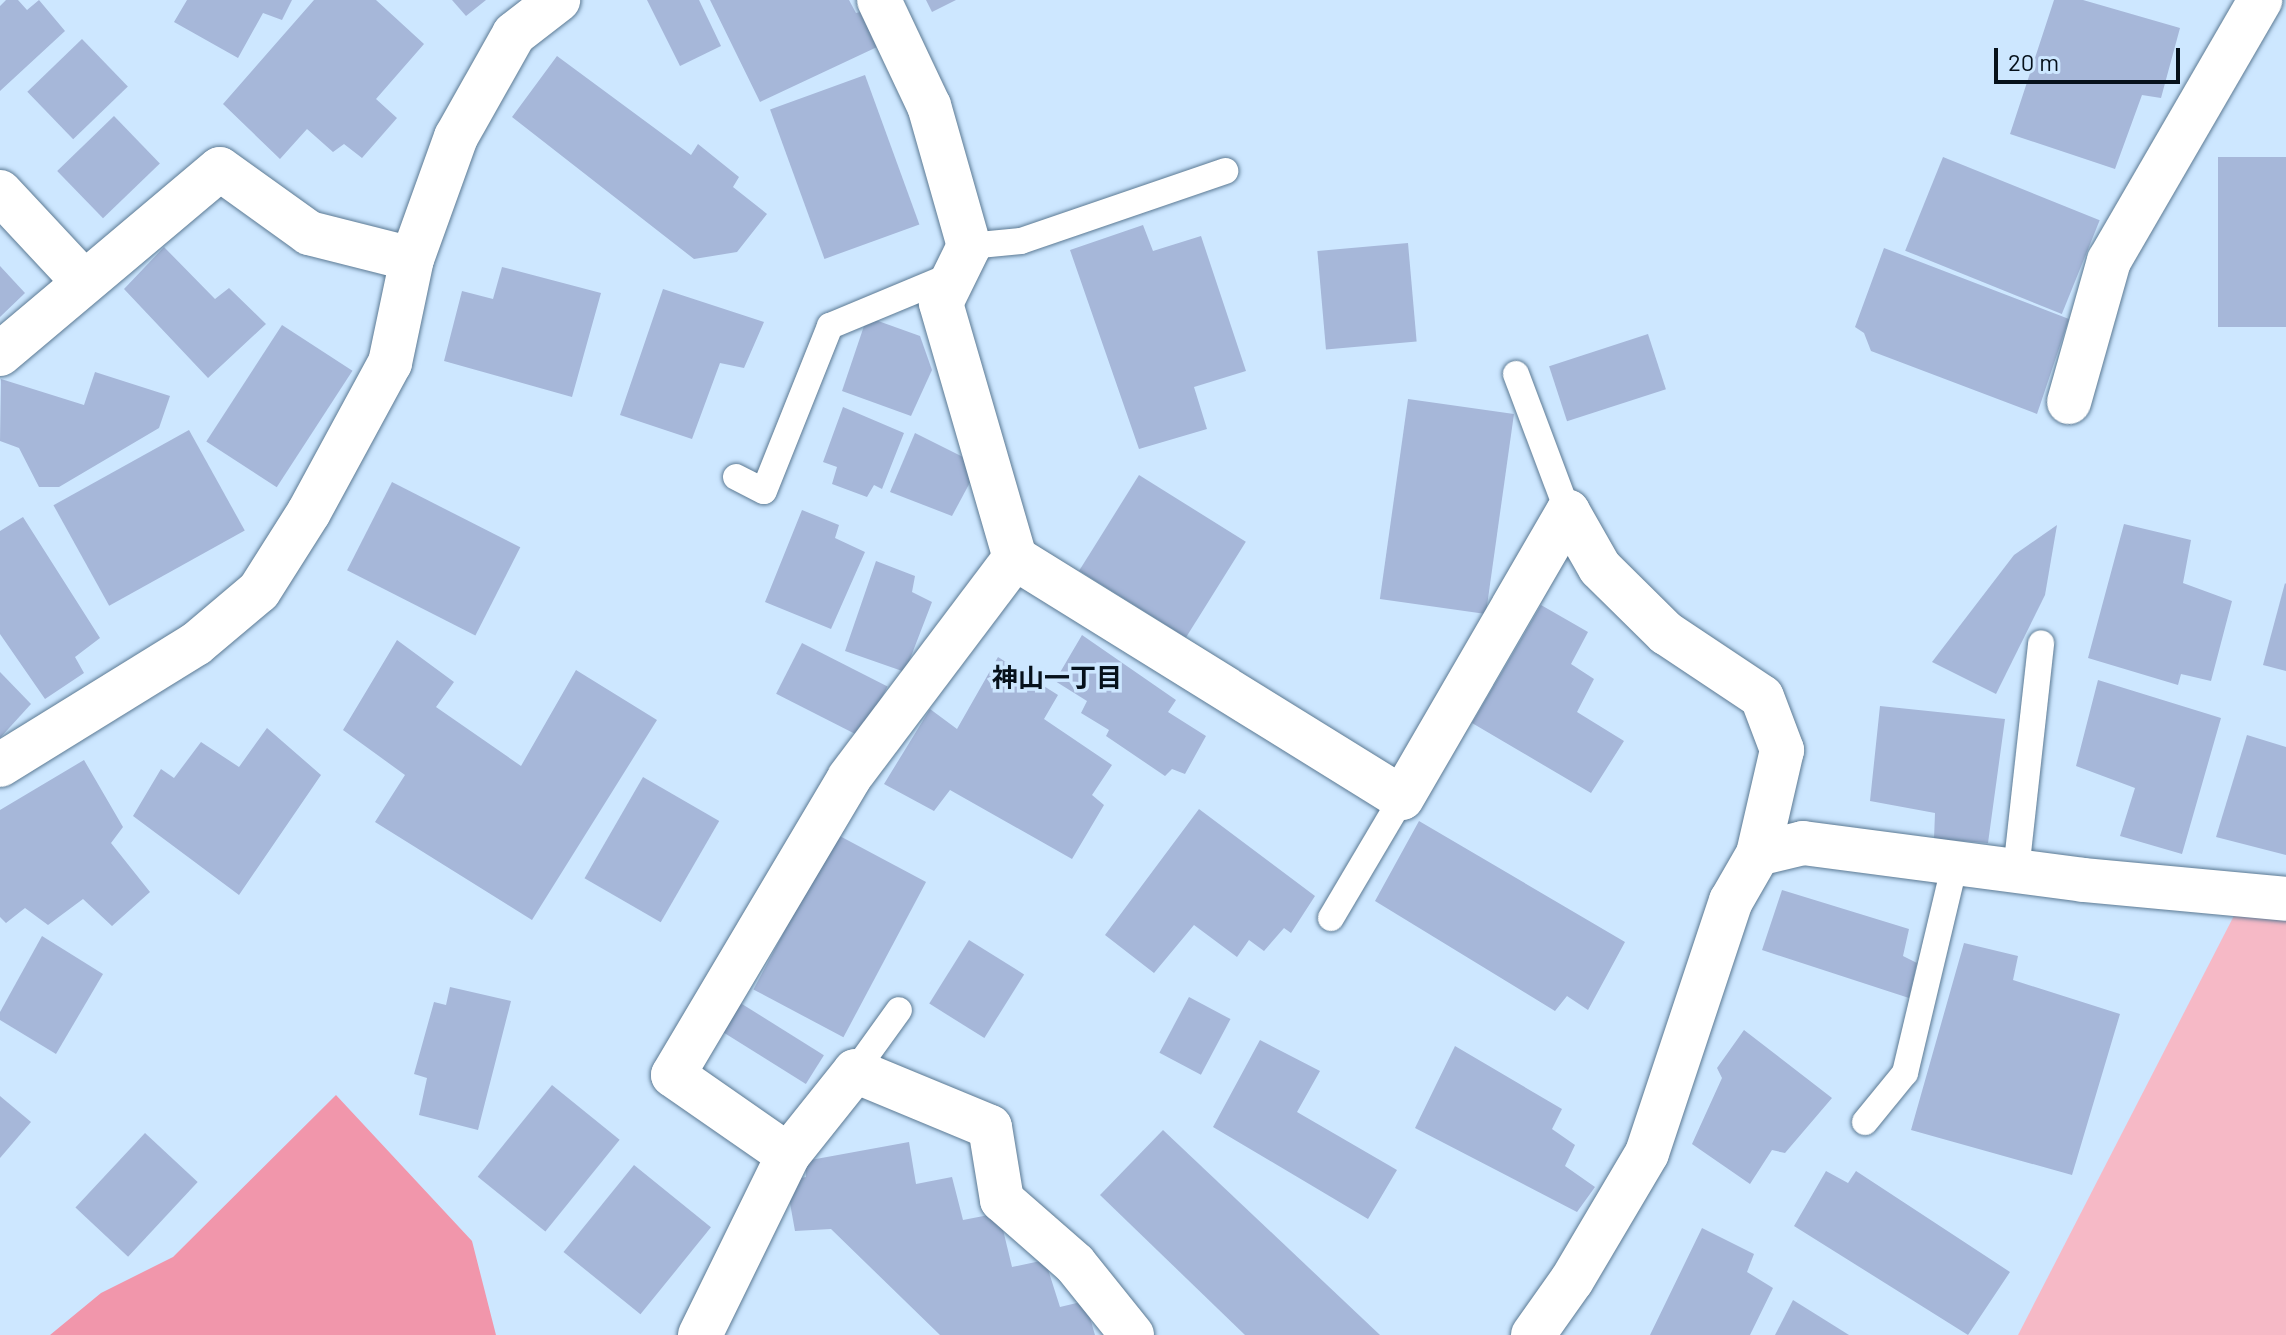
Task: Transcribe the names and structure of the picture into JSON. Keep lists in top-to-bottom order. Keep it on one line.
{"districts":["神山一丁目"],"scale_bar":"20 m"}
